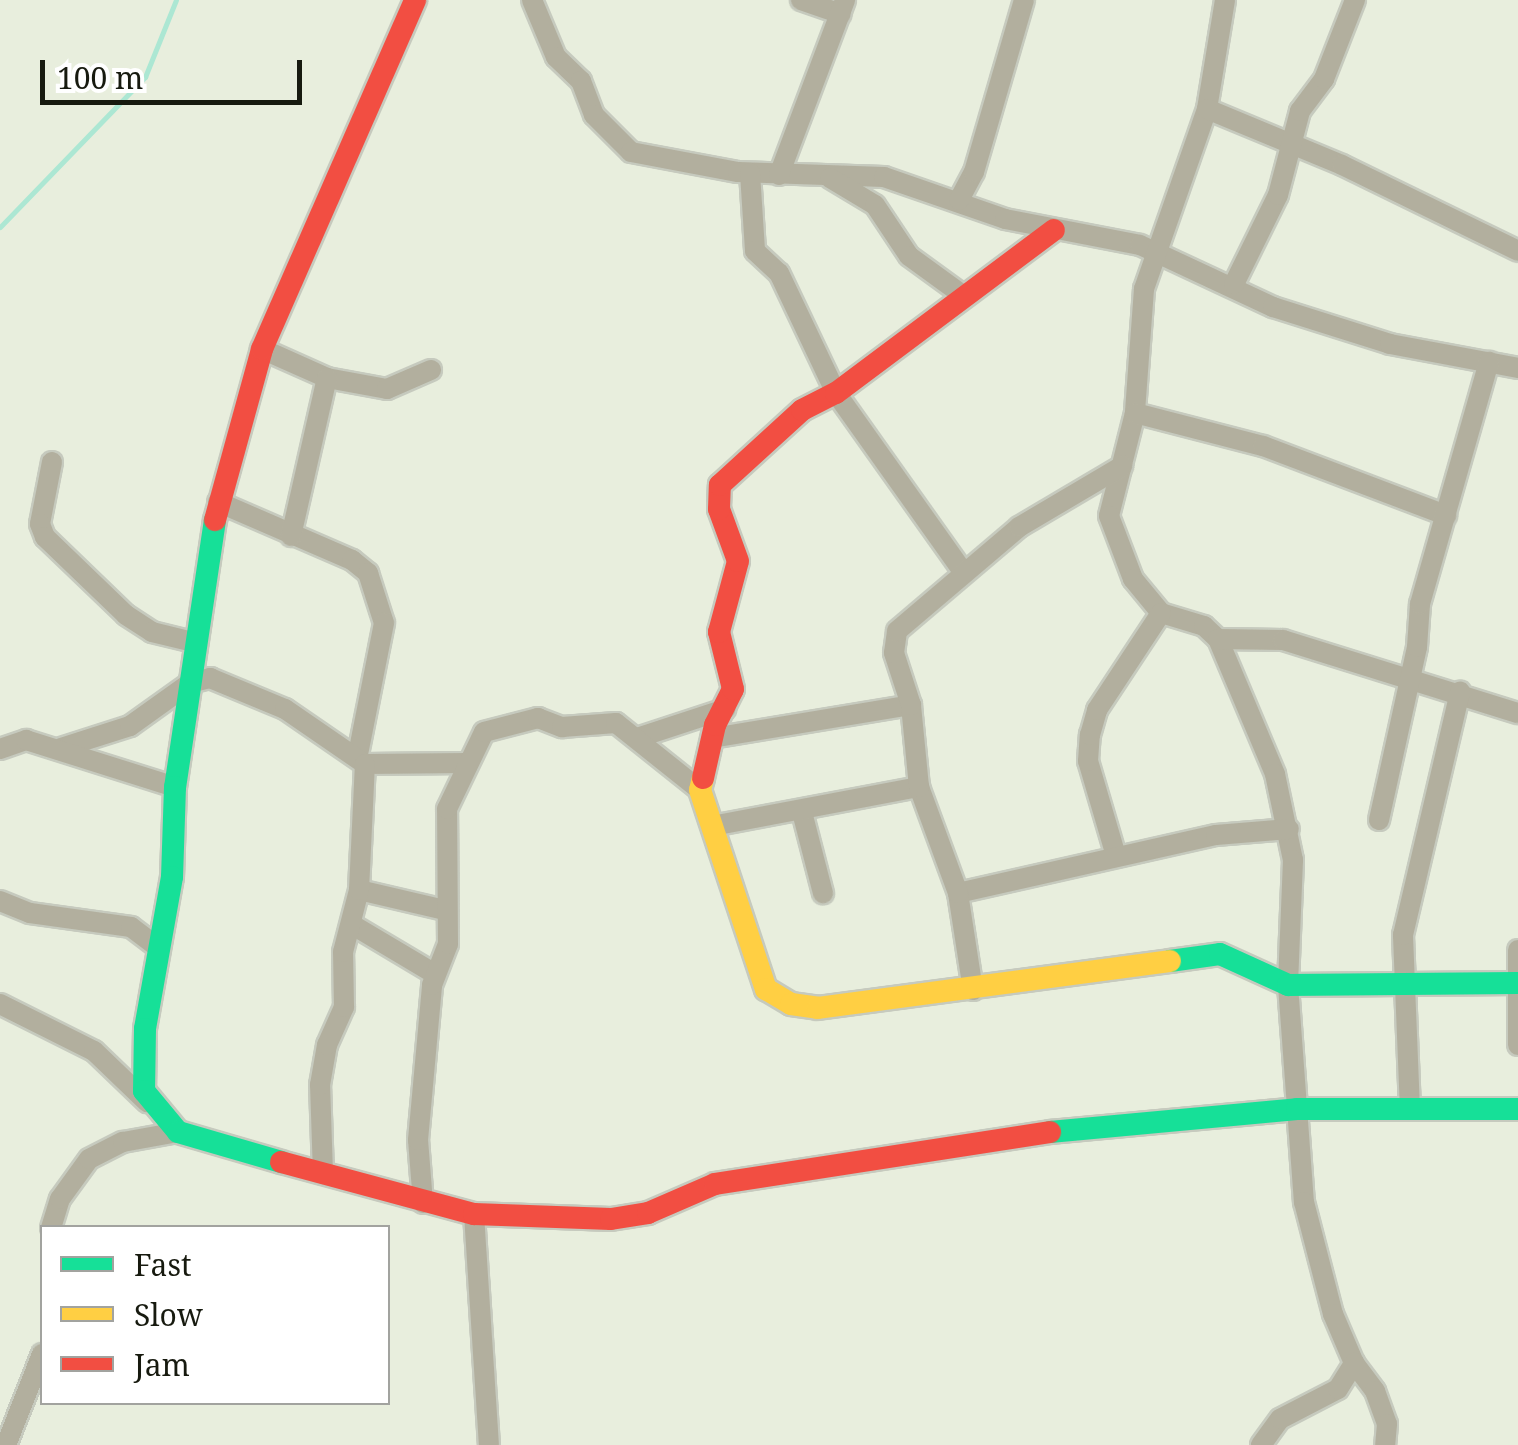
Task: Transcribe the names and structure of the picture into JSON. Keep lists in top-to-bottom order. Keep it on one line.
{"legend":["Fast","Slow","Jam"],"scale_bar":"100 m"}
